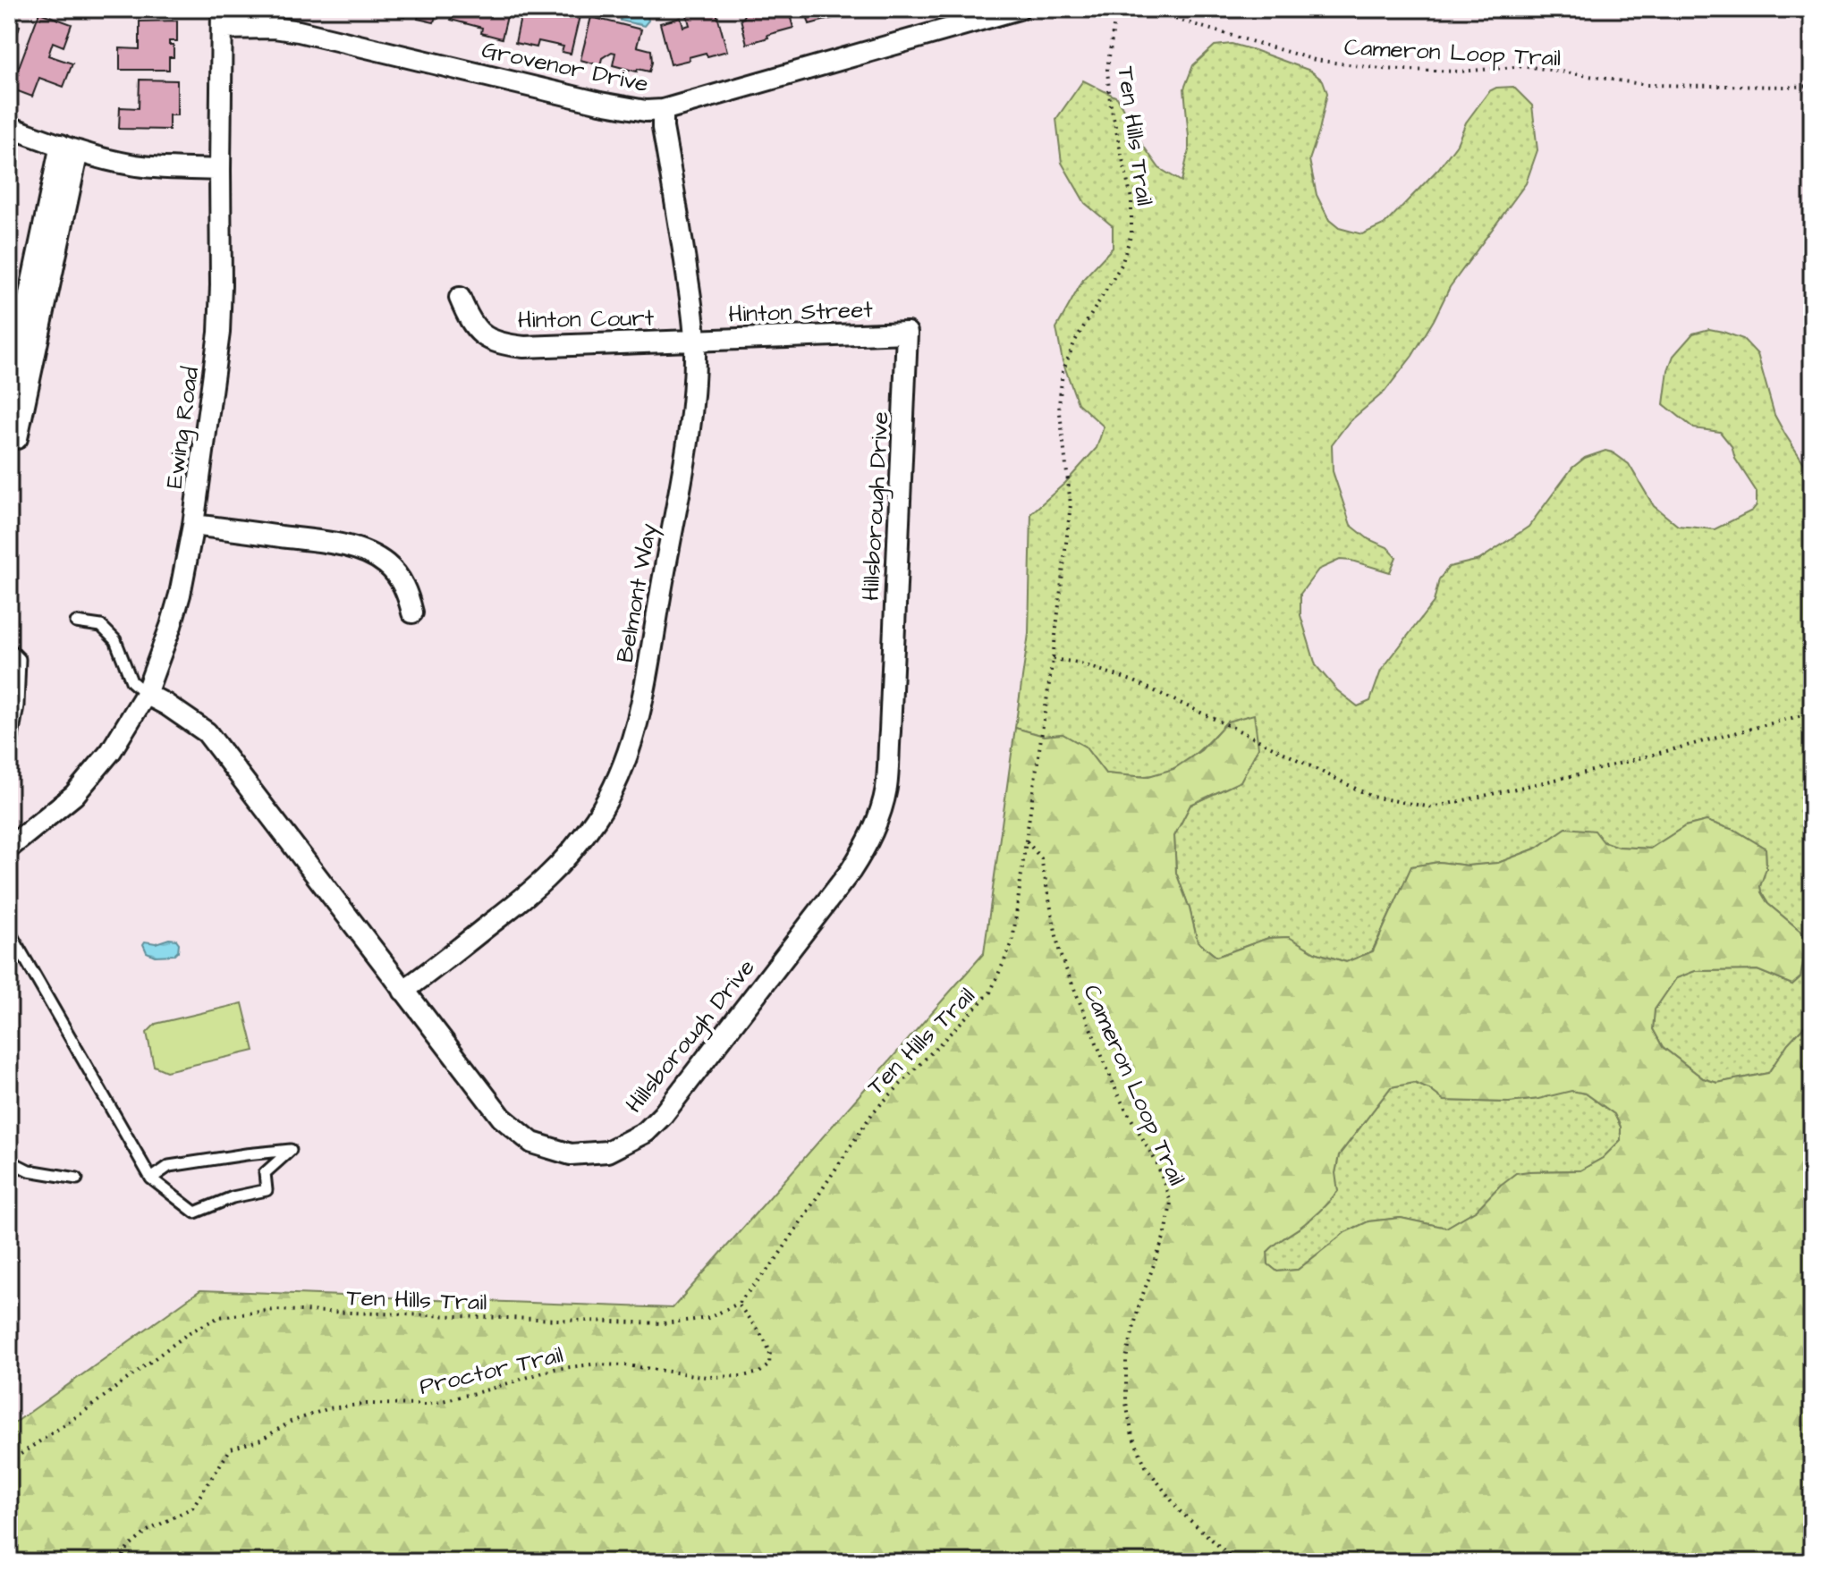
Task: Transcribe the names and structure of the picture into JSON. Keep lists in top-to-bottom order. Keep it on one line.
{"streets":{"street":["Grovenor Drive","Hinton Street","Hinton Court","Ewing Road","Hillsborough Drive","Belmont Way"],"path":["Cameron Loop Trail","Ten Hills Trail","Proctor Trail"]},"crossings":[["Cameron Loop Trail","Ten Hills Trail"],["Grovenor Drive","Ewing Road"],["Grovenor Drive","Belmont Way"],["Ten Hills Trail","Proctor Trail"],["Hinton Street","Hinton Court"],["Hinton Street","Hillsborough Drive"],["Hinton Street","Belmont Way"],["Hinton Court","Belmont Way"],["Ewing Road","Hillsborough Drive"],["Hillsborough Drive","Belmont Way"]]}
